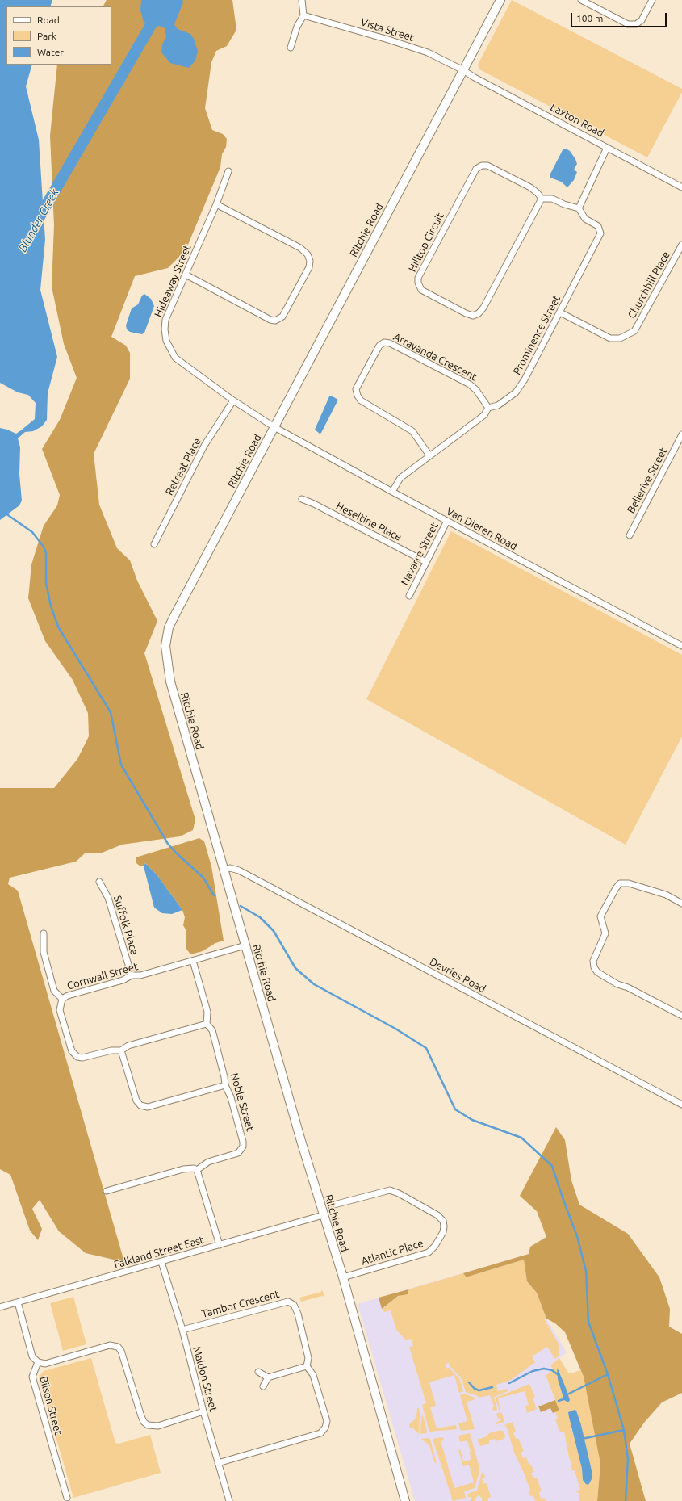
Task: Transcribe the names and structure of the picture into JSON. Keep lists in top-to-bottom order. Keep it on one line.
{"streets":{"street":["Vista Street","Laxton Road","Ritchie Road","Hilltop Circuit","Hideaway Street","Churchhill Place","Prominence Street","Arravanda Crescent","Retreat Place","Bellerive Street","Heseltine Place","Van Dieren Road","Navarre Street","Suffolk Place","Devries Road","Cornwall Street","Noble Street","Falkland Street East","Atlantic Place","Tambor Crescent","Maldon Street","Bilson Street"]},"crossings":[["Vista Street","Laxton Road"],["Vista Street","Ritchie Road"],["Laxton Road","Ritchie Road"],["Ritchie Road","Hideaway Street"],["Ritchie Road","Van Dieren Road"],["Ritchie Road","Devries Road"],["Ritchie Road","Cornwall Street"],["Ritchie Road","Falkland Street East"],["Ritchie Road","Atlantic Place"],["Hideaway Street","Retreat Place"],["Hideaway Street","Van Dieren Road"],["Churchhill Place","Prominence Street"],["Prominence Street","Arravanda Crescent"],["Prominence Street","Van Dieren Road"],["Heseltine Place","Navarre Street"],["Van Dieren Road","Navarre Street"],["Suffolk Place","Cornwall Street"],["Cornwall Street","Noble Street"],["Falkland Street East","Maldon Street"],["Falkland Street East","Bilson Street"],["Tambor Crescent","Maldon Street"]],"water":["Blunder Creek"],"legend":["Road","Park","Water"],"scale_bar":"100 m"}
